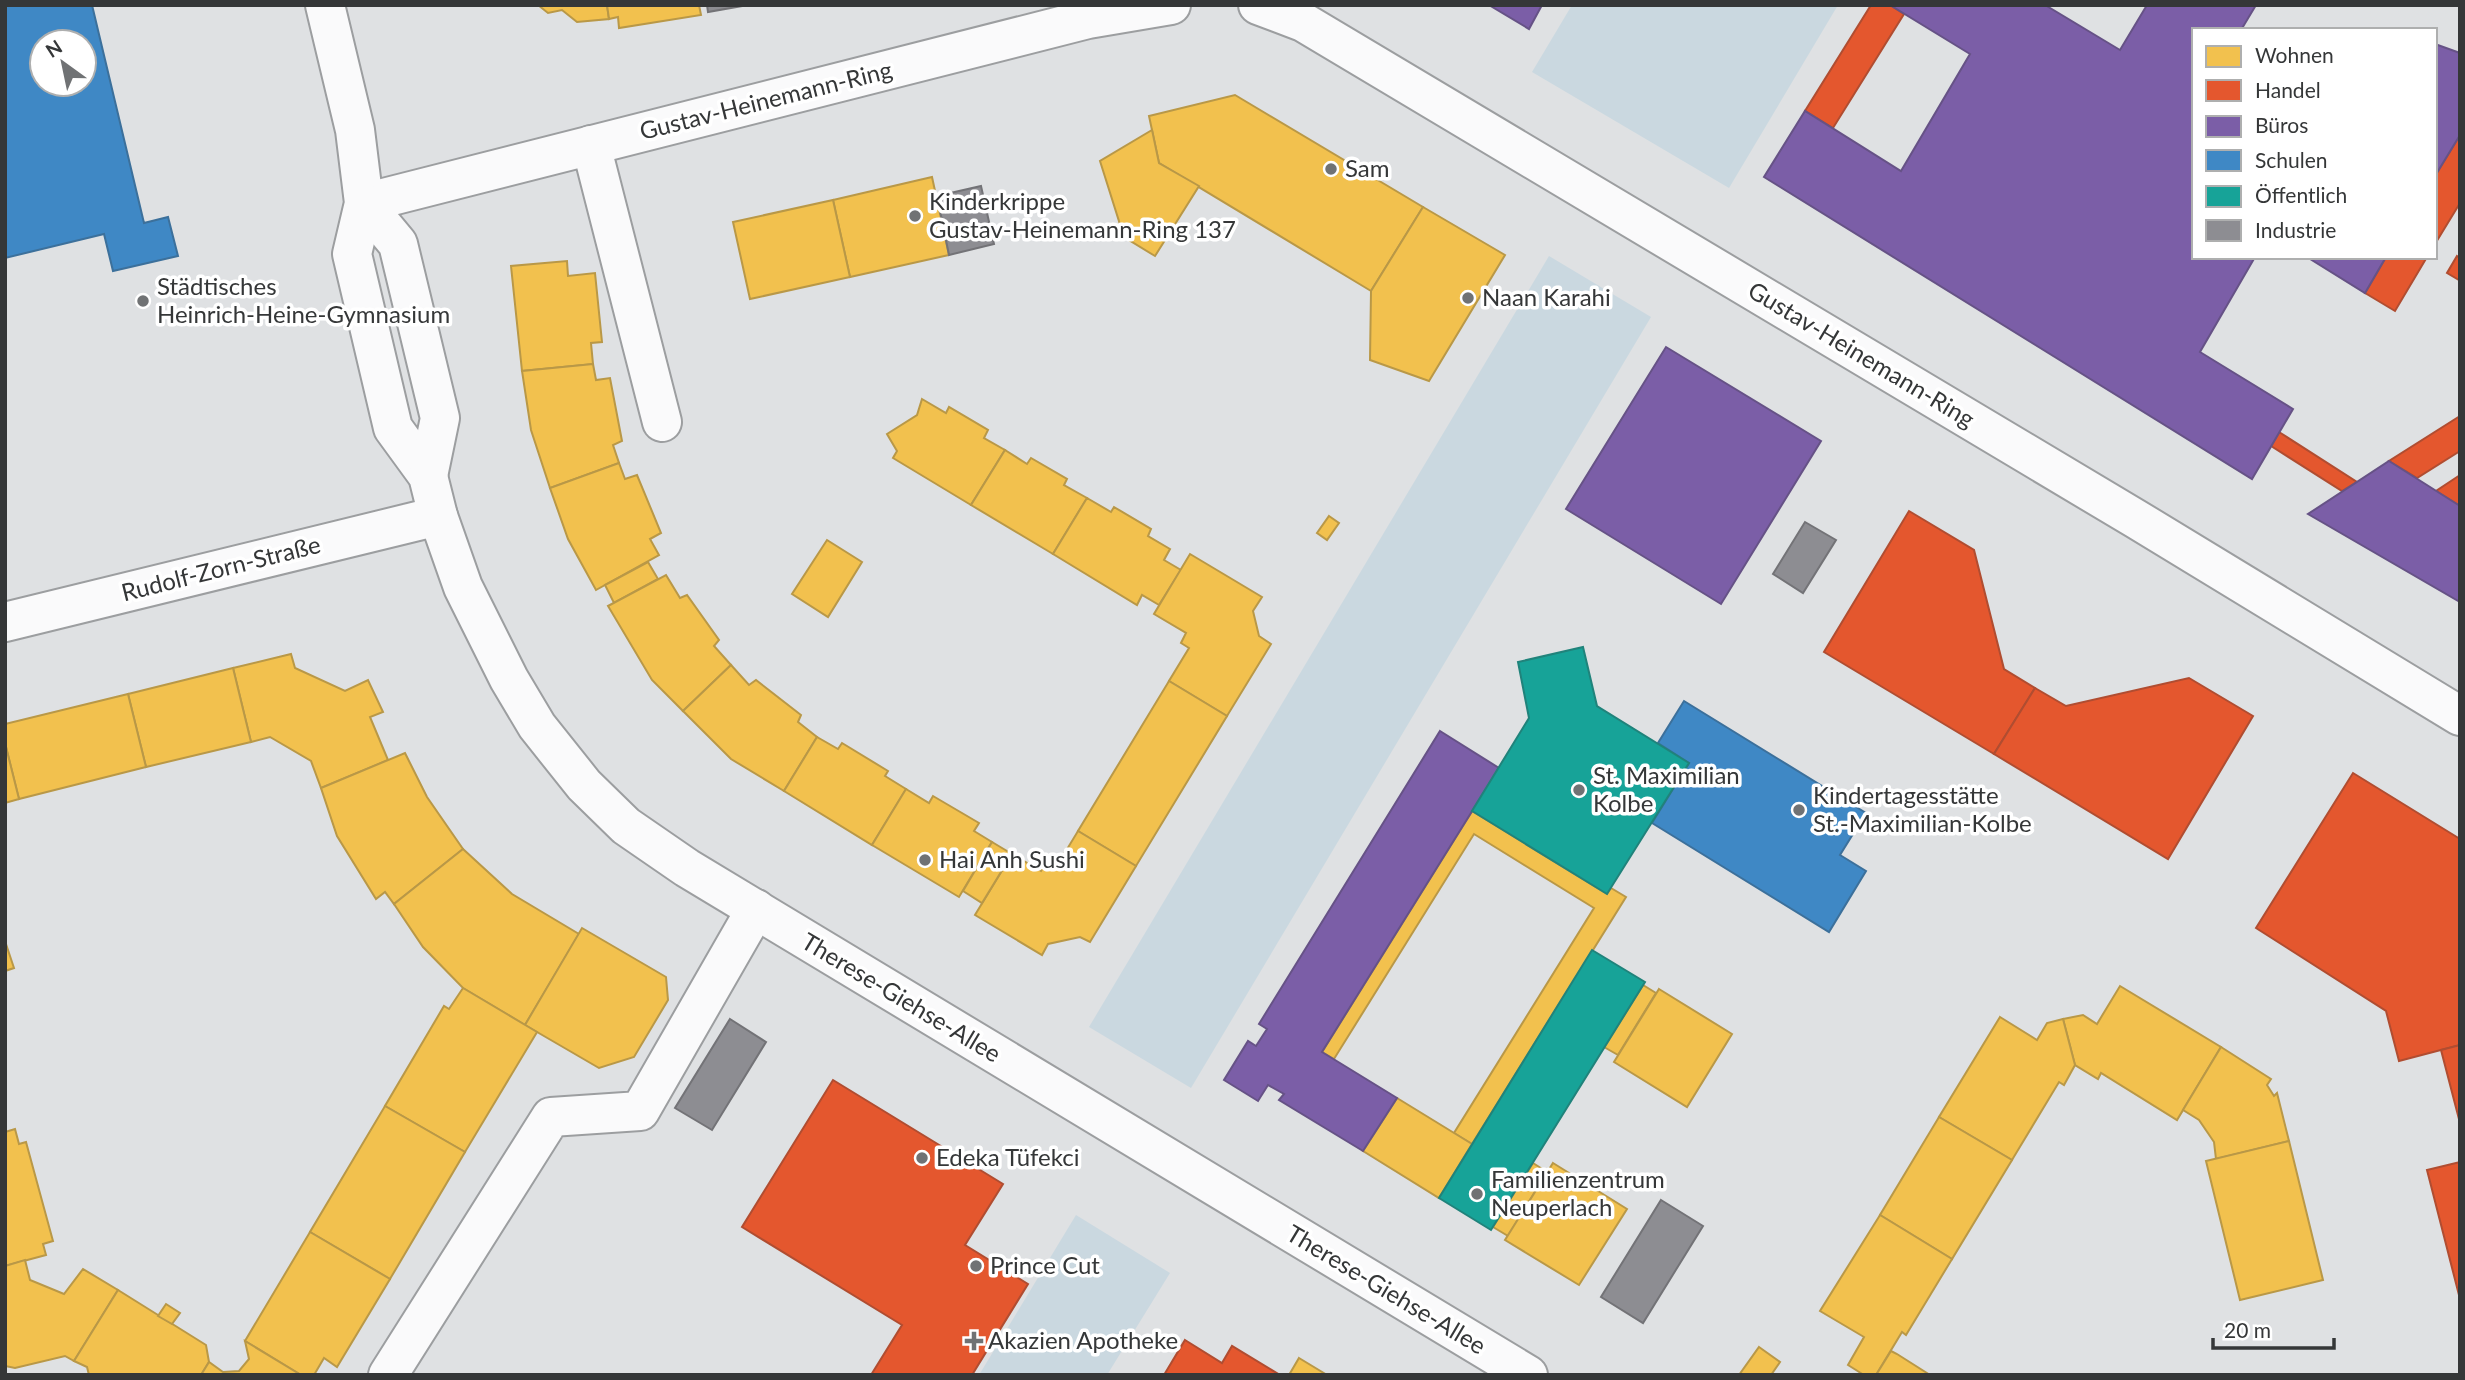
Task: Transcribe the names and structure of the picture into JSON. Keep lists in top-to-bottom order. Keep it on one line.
{"streets":{"street":["Gustav-Heinemann-Ring","Rudolf-Zorn-Straße","Therese-Giehse-Allee"]},"crossings":[["Gustav-Heinemann-Ring","Therese-Giehse-Allee"],["Rudolf-Zorn-Straße","Therese-Giehse-Allee"]],"places":{"other":["Sam","Kinderkrippe Gustav-Heinemann-Ring 137","Naan Karahi","Städtisches Heinrich-Heine-Gymnasium","St. Maximilian Kolbe","Kindertagesstätte St.-Maximilian-Kolbe","Hai Anh Sushi","Edeka Tüfekci","Familienzentrum Neuperlach","Prince Cut"],"health":["Akazien Apotheke"]},"legend":["Wohnen","Handel","Büros","Schulen","Öffentlich","Industrie"],"scale_bar":"20 m","north":"top left"}
